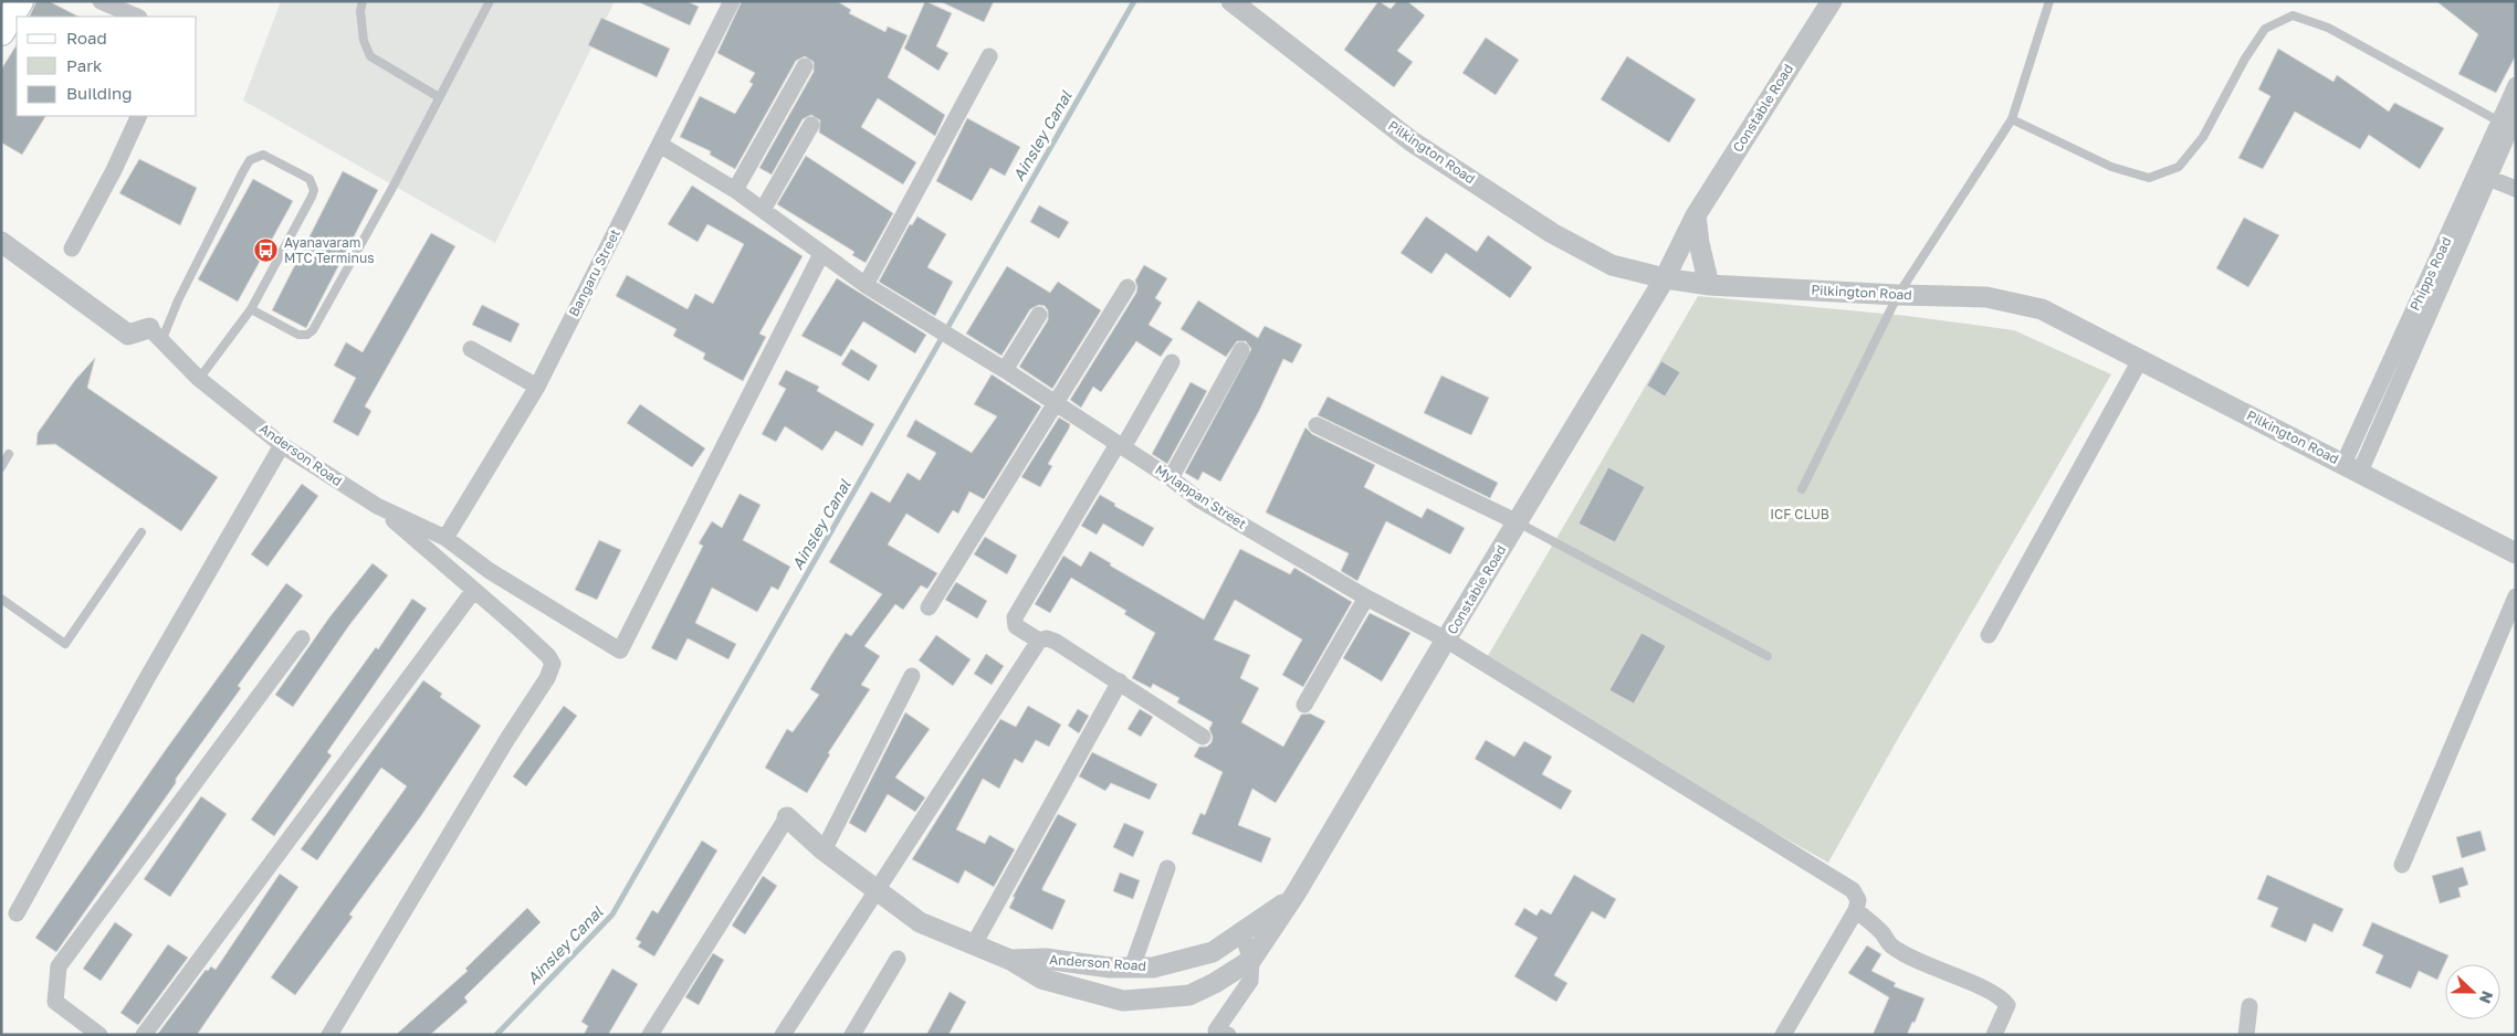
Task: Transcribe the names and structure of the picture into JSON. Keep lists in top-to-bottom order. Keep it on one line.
{"streets":{"street":["Constable Road","Pilkington Road","Bangaru Street","Phipps Road","Anderson Road","Mylappan Street"]},"crossings":[["Constable Road","Pilkington Road"],["Constable Road","Anderson Road"],["Constable Road","Mylappan Street"],["Pilkington Road","Phipps Road"],["Bangaru Street","Anderson Road"],["Bangaru Street","Mylappan Street"],["Anderson Road","Mylappan Street"]],"water":["Ainsley Canal"],"parks":["ICF CLUB"],"places":{"bus stop":["Ayanavaram MTC Terminus"]},"legend":["Road","Park","Building"],"north":"right"}
